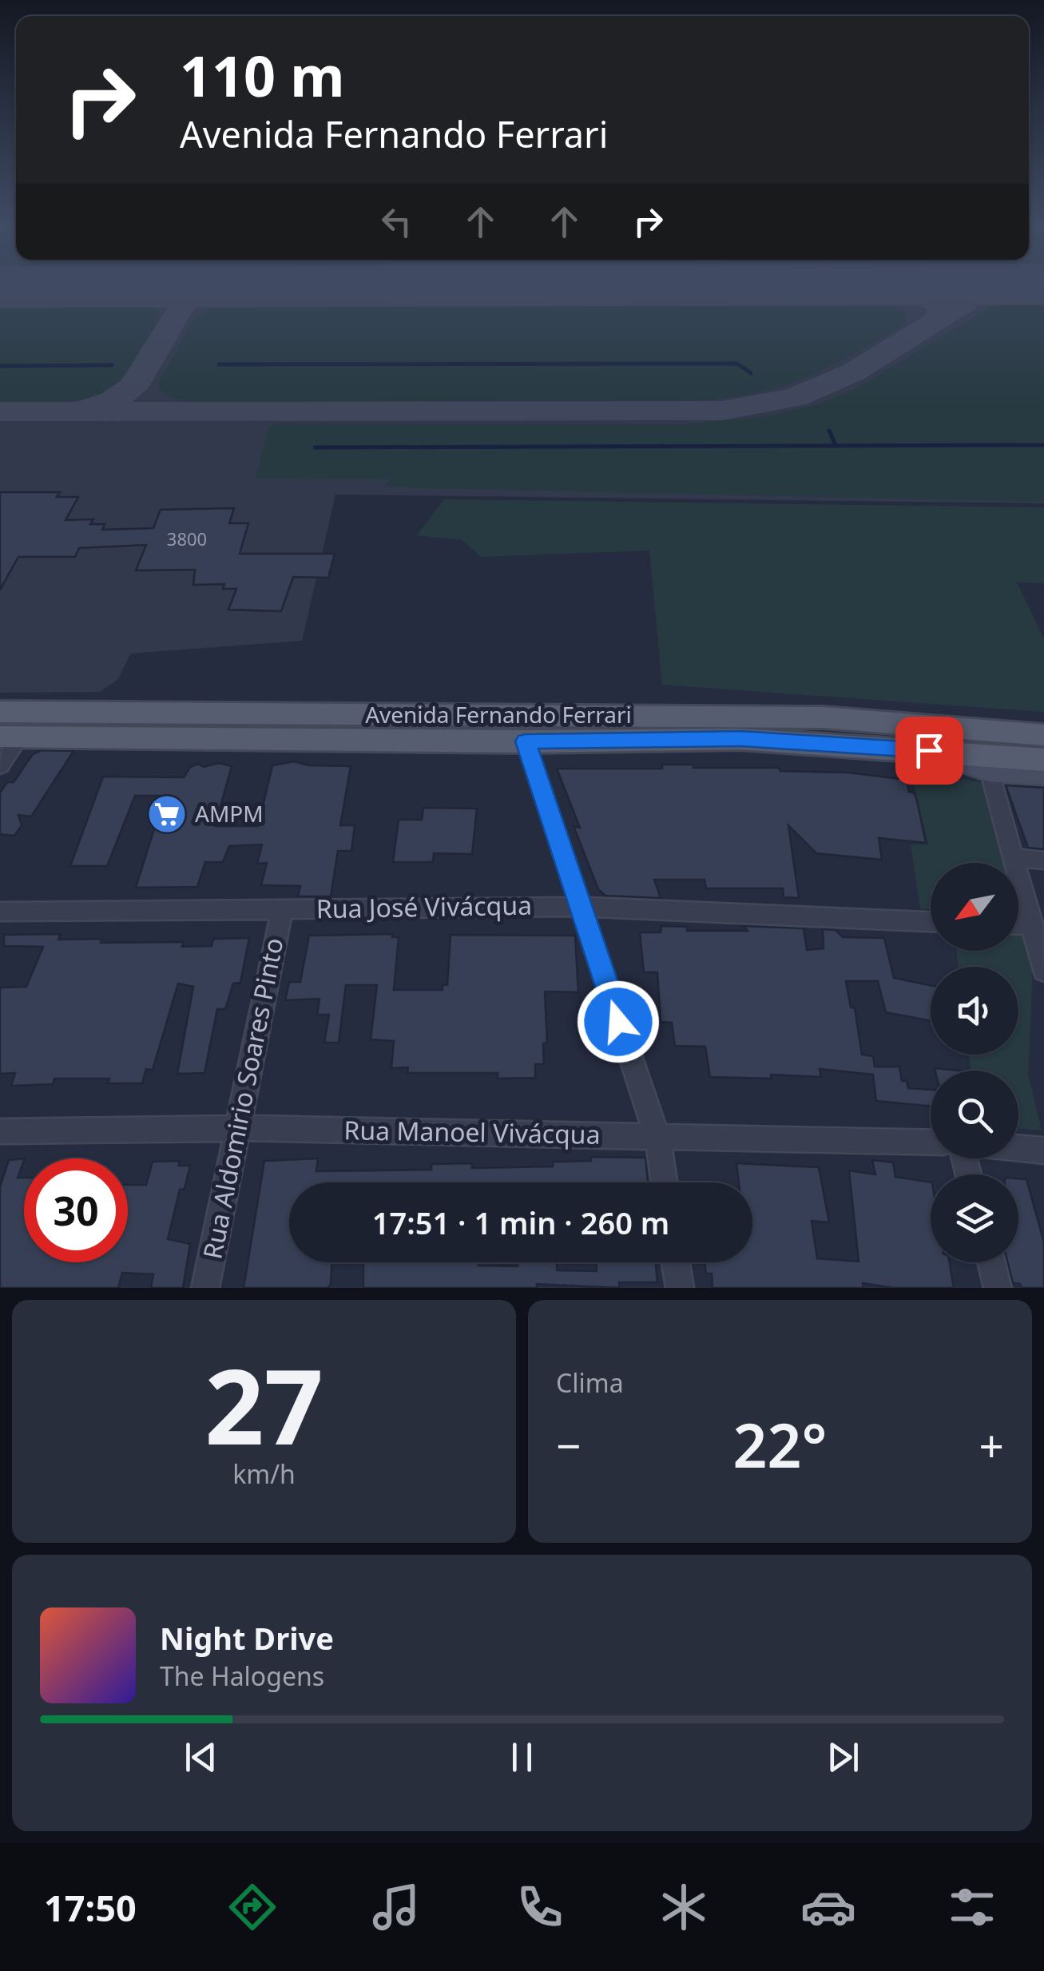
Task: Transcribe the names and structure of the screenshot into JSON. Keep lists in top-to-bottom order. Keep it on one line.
{"streets":{"main road":["Avenida Fernando Ferrari"],"street":["Rua José Vivácqua","Rua Aldomirio Soares Pinto","Rua Manoel Vivácqua"]},"crossings":[["Rua José Vivácqua","Rua Aldomirio Soares Pinto"],["Rua Aldomirio Soares Pinto","Rua Manoel Vivácqua"]],"places":{"supermarket":["AMPM"]},"house_numbers":["3800"],"north":"bottom left","page":{"turn":["110 m","Avenida Fernando Ferrari"],"limit":"30","trip":"17:51 · 1 min · 260 m","tile":[["27","km/h"],"Clima"],"heat":["−","22°","+"],"song":["Night Drive","The Halogens"],"tabs":"17:50"}}
